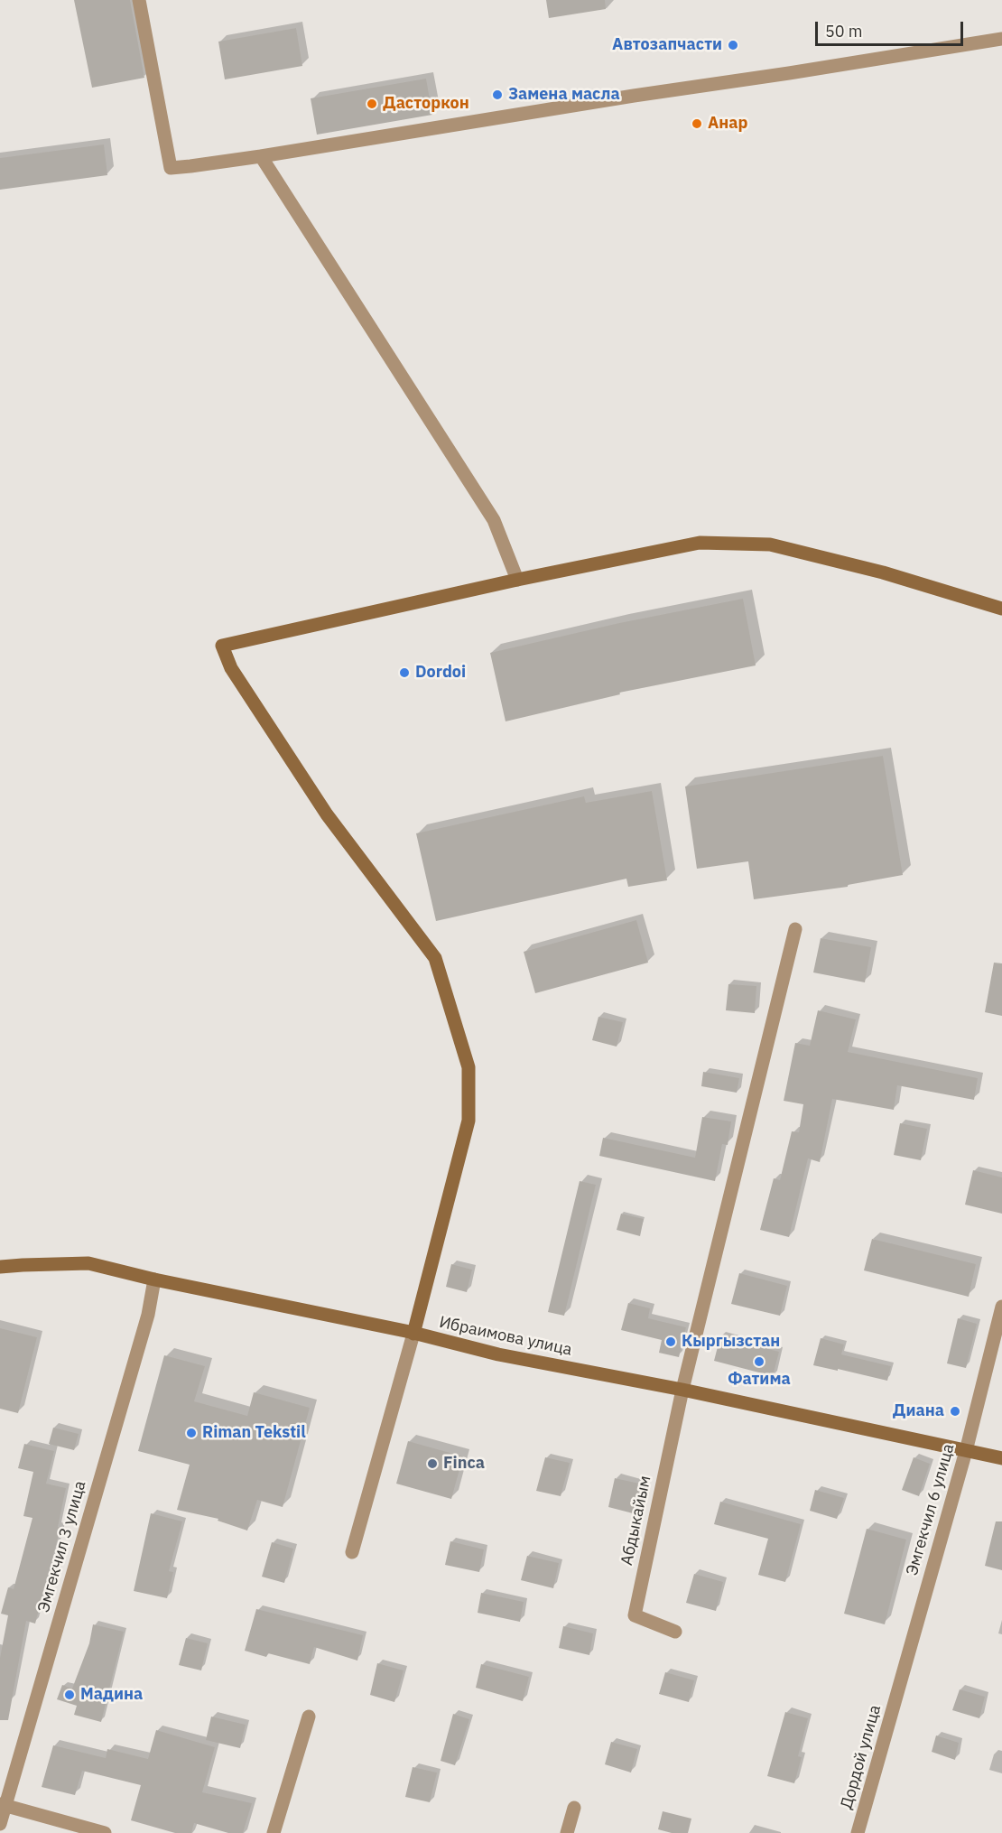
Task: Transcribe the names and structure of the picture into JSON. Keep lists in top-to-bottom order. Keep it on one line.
{"streets":{"street":["Ибраимова улица","Эмгекчил 6 улица","Абдыкайым","Эмгекчил 3 улица","Дордой улица"]},"crossings":[["Ибраимова улица","Эмгекчил 6 улица"],["Ибраимова улица","Абдыкайым"],["Ибраимова улица","Эмгекчил 3 улица"],["Эмгекчил 6 улица","Дордой улица"]],"places":["Автозапчасти","Замена масла","Дасторкон","Анар","Dordoi","Кыргызстан","Фатима","Диана","Riman Tekstil","Finca","Мадина"],"scale_bar":"50 m"}
